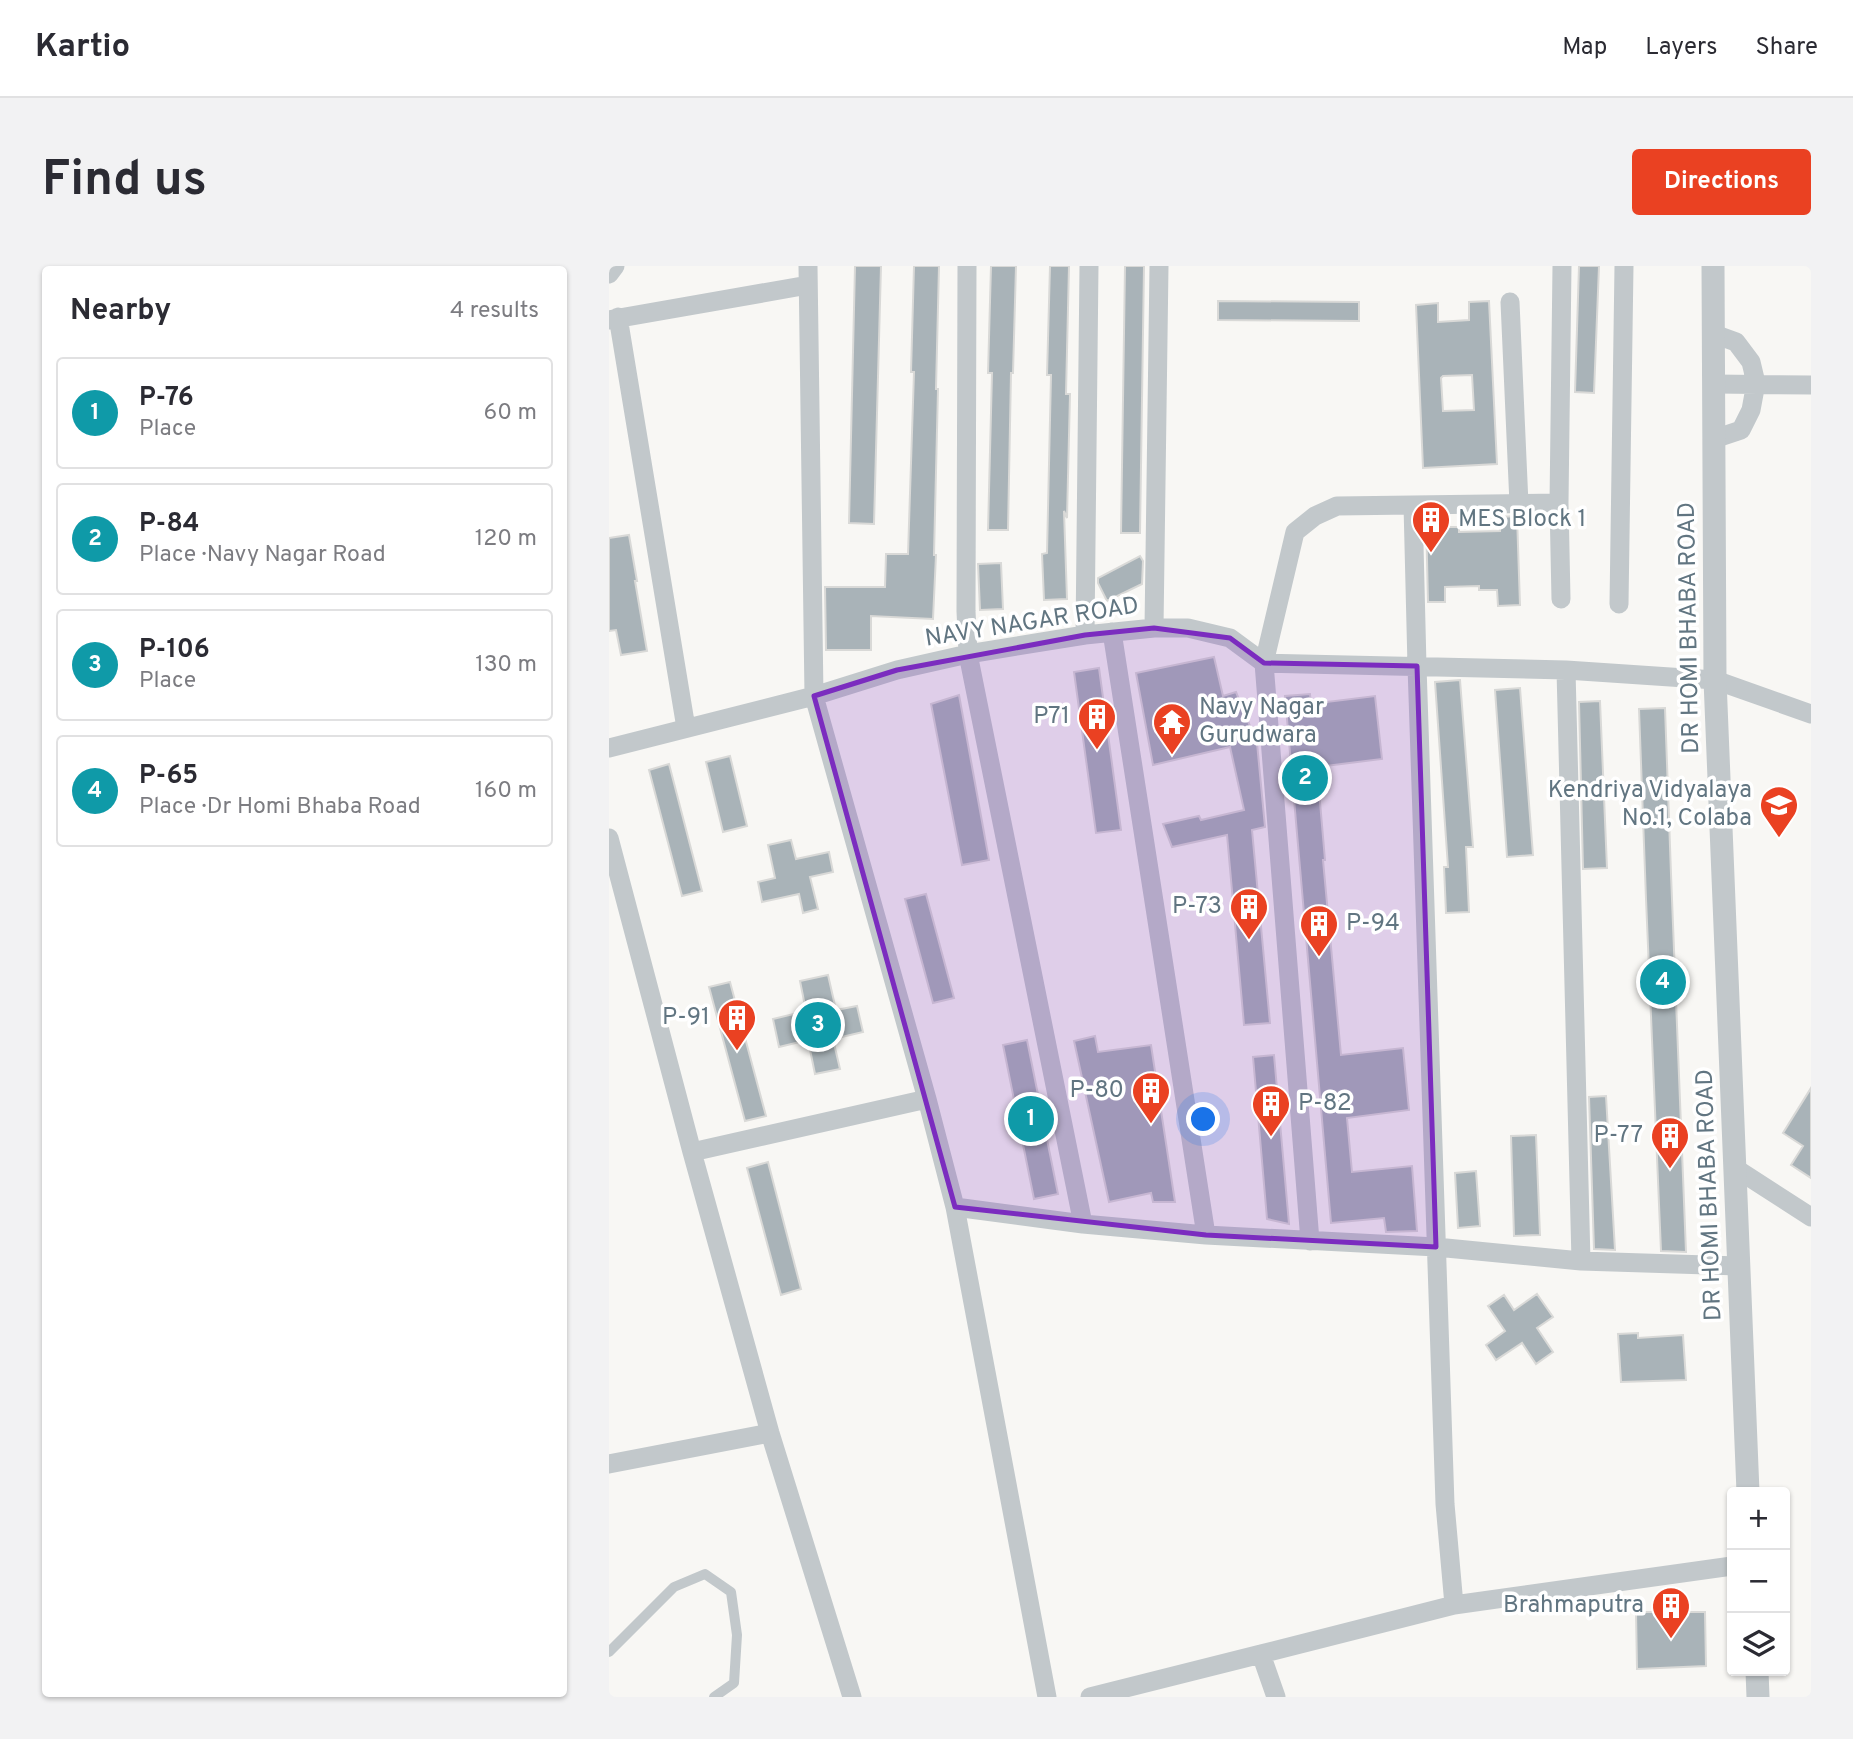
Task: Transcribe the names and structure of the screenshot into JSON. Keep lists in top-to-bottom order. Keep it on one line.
{"streets":{"street":["NAVY NAGAR ROAD","DR HOMI BHABA ROAD"]},"places":{"building":["MES Block 1","P71","P-73","P-94","P-91","P-80","P-82","P-77","Brahmaputra"],"temple":["Navy Nagar Gurudwara"],"school or university":["Kendriya Vidyalaya No.1, Colaba"]},"page":{"header":"Kartio","nav":["Map","Layers","Share"],"buttons":"Directions","title":"Find us","heading":["Nearby","4 results"],"list":[{"mark":"1","name":"P-76","note":"Place","value":"60 m"},{"mark":"2","name":"P-84","note":"Place · Navy Nagar Road","value":"120 m"},{"mark":"3","name":"P-106","note":"Place","value":"130 m"},{"mark":"4","name":"P-65","note":"Place · Dr Homi Bhaba Road","value":"160 m"}],"pins":["2","4","3","1"],"map_buttons":["+","−"]}}
